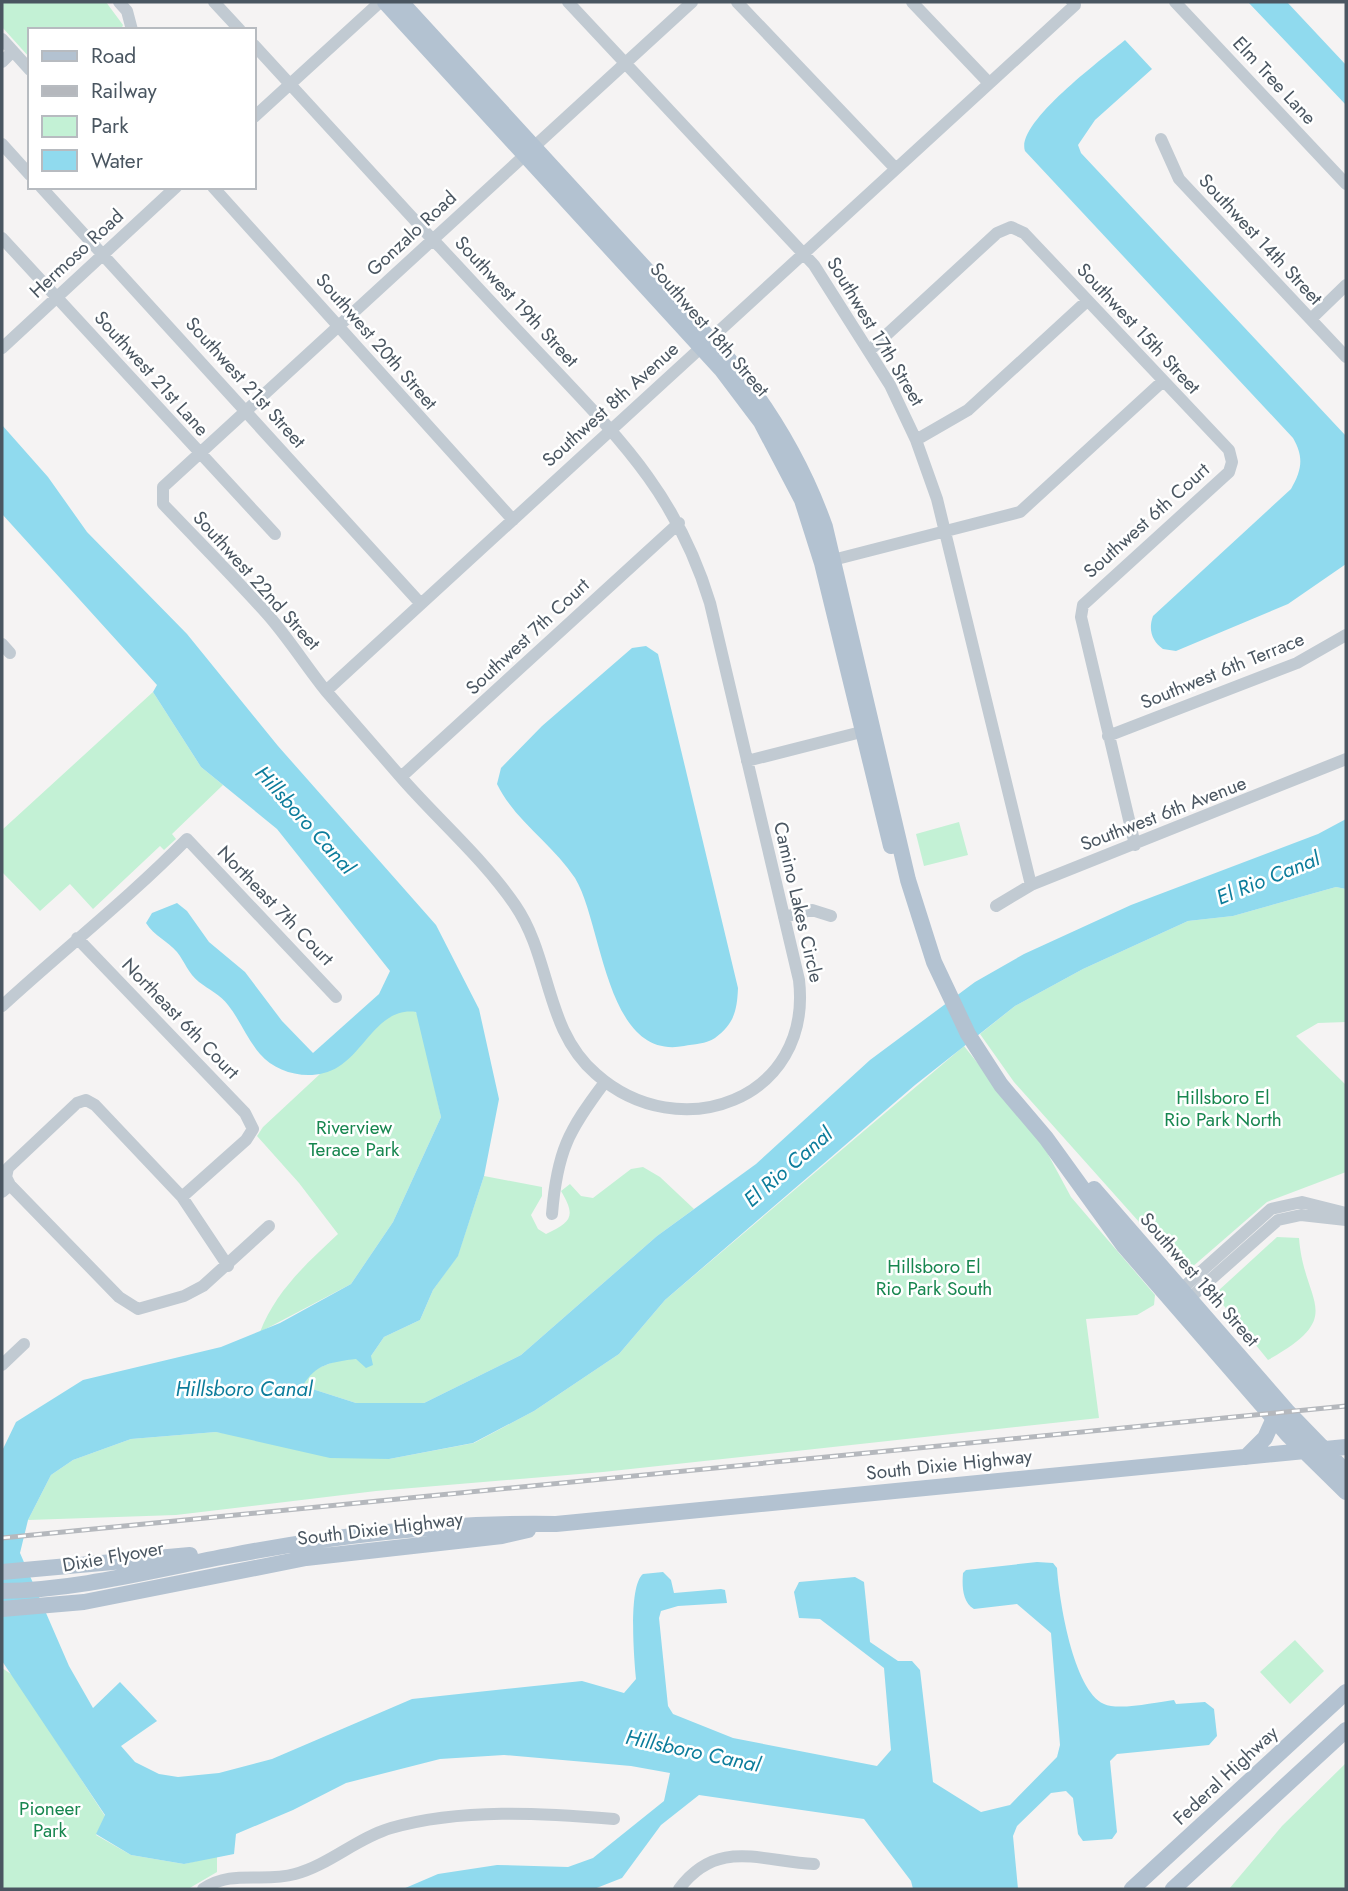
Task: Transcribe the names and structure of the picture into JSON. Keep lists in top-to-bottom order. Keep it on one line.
{"streets":{"main road":["Southwest 18th Street","South Dixie Highway","Dixie Flyover","Federal Highway"],"street":["Elm Tree Lane","Gonzalo Road","Southwest 14th Street","Hermoso Road","Southwest 19th Street","Southwest 15th Street","Southwest 17th Street","Southwest 20th Street","Southwest 21st Lane","Southwest 21st Street","Southwest 8th Avenue","Southwest 6th Court","Southwest 22nd Street","Southwest 7th Court","Southwest 6th Terrace","Southwest 6th Avenue","Camino Lakes Circle","Northeast 7th Court","Northeast 6th Court"]},"crossings":[["Gonzalo Road","Southwest 19th Street"],["Gonzalo Road","Southwest 18th Street"],["Gonzalo Road","Southwest 17th Street"],["Gonzalo Road","Southwest 20th Street"],["Gonzalo Road","Southwest 21st Lane"],["Gonzalo Road","Southwest 21st Street"],["Gonzalo Road","Southwest 22nd Street"],["Hermoso Road","Southwest 21st Lane"],["Hermoso Road","Southwest 21st Street"],["Southwest 19th Street","Southwest 8th Avenue"],["Southwest 19th Street","Camino Lakes Circle"],["Southwest 15th Street","Southwest 17th Street"],["Southwest 15th Street","Southwest 6th Court"],["Southwest 18th Street","Southwest 8th Avenue"],["Southwest 18th Street","South Dixie Highway"],["Southwest 17th Street","Southwest 8th Avenue"],["Southwest 17th Street","Southwest 6th Avenue"],["Southwest 20th Street","Southwest 8th Avenue"],["Southwest 21st Street","Southwest 8th Avenue"],["Southwest 8th Avenue","Southwest 22nd Street"],["Southwest 8th Avenue","Camino Lakes Circle"],["Southwest 6th Court","Southwest 6th Terrace"],["Southwest 22nd Street","Camino Lakes Circle"],["Southwest 7th Court","Camino Lakes Circle"],["Northeast 7th Court","Northeast 6th Court"],["South Dixie Highway","Dixie Flyover"]],"water":["Hillsboro Canal","El Rio Canal"],"parks":["Hillsboro El Rio Park North","Riverview Terace Park","Hillsboro El Rio Park South","Pioneer Park"],"legend":["Road","Railway","Park","Water"]}
